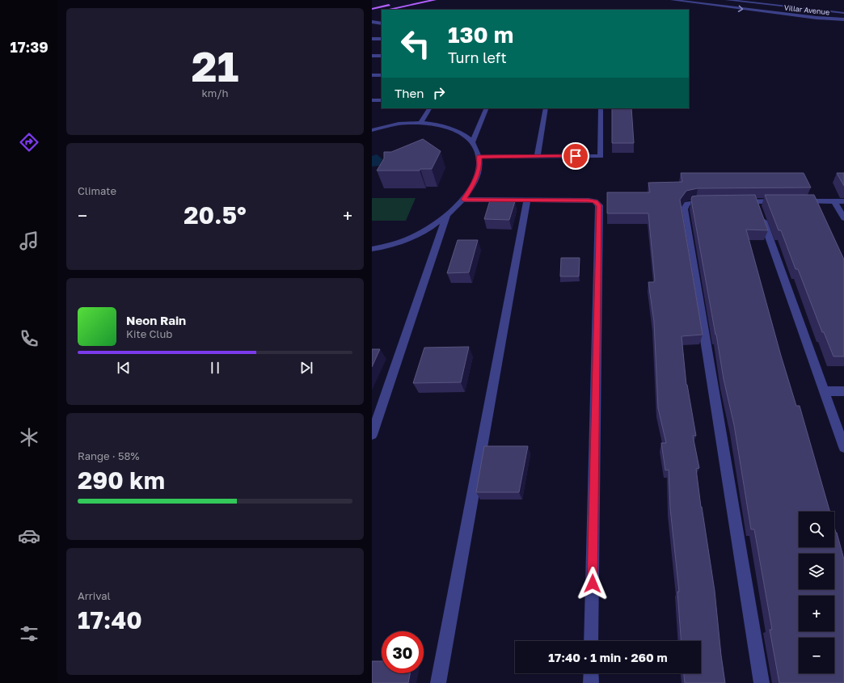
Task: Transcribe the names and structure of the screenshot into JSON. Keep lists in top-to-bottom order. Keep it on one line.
{"streets":{"street":["Villar Avenue"]},"page":{"tabs":"17:39","tile":[["21","km/h"],"Climate",["Range · 58%","290 km"],["Arrival","17:40"]],"turn":["130 m","Turn left"],"then":"Then","heat":["−","20.5°","+"],"song":["Neon Rain","Kite Club"],"map_buttons":["+","−"],"limit":"30","trip":"17:40 · 1 min · 260 m"}}
